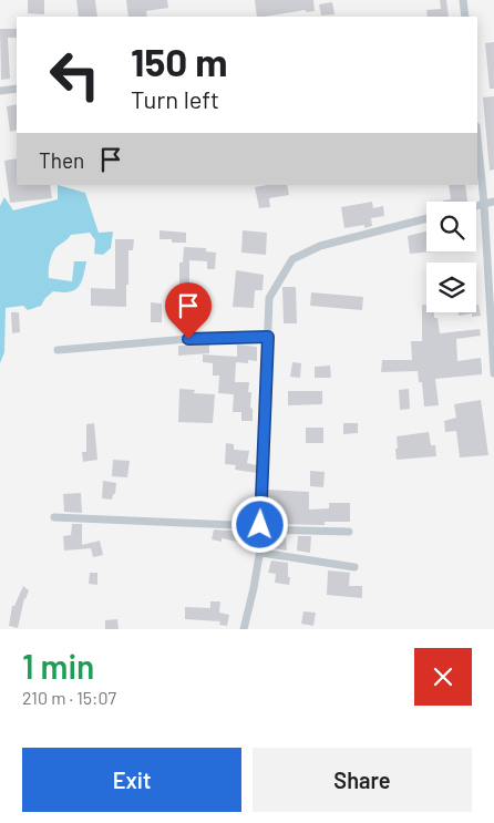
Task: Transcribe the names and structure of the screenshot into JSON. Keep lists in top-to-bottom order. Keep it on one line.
{"page":{"turn":["150 m","Turn left"],"then":"Then","heading":["1 min","210 m · 15:07"],"buttons":["Exit","Share"]}}
